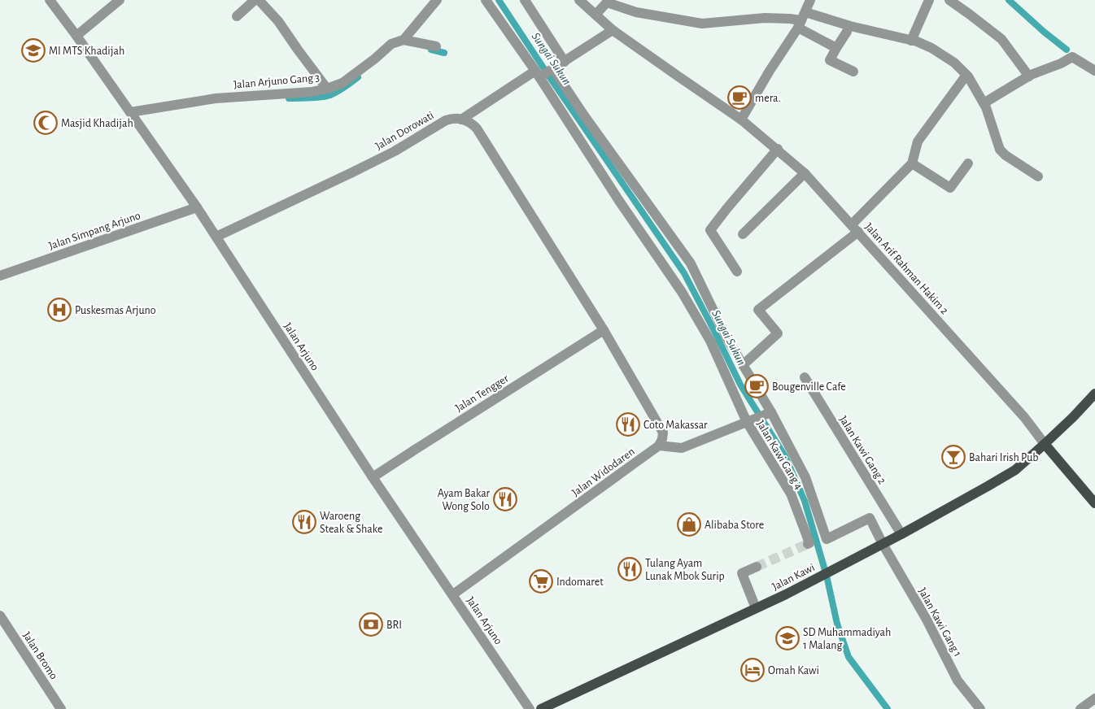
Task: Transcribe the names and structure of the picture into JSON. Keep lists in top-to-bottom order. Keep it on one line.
{"streets":{"main road":["Jalan Kawi"],"street":["Jalan Arjuno Gang 3","Jalan Dorowati","Jalan Simpang Arjuno","Jalan Arif Rahman Hakim 2","Jalan Arjuno","Jalan Tengger","Jalan Kawi Gang 2","Jalan Kawi Gang 4","Jalan Widodaren","Jalan Kawi Gang 1","Jalan Bromo"]},"crossings":[["Jalan Arjuno Gang 3","Jalan Arjuno"],["Jalan Dorowati","Jalan Arjuno"],["Jalan Simpang Arjuno","Jalan Arjuno"],["Jalan Arif Rahman Hakim 2","Jalan Kawi"],["Jalan Arjuno","Jalan Tengger"],["Jalan Arjuno","Jalan Widodaren"],["Jalan Kawi Gang 2","Jalan Kawi"],["Jalan Kawi","Jalan Kawi Gang 1"]],"water":["Sungai Sukun"],"places":{"school or university":["MI MTS Khadijah","SD Muhammadiyah 1 Malang"],"cafe":["mera.","Bougenville Cafe"],"mosque":["Masjid Khadijah"],"hospital":["Puskesmas Arjuno"],"restaurant":["Coto Makassar","Ayam Bakar Wong Solo","Waroeng Steak & Shake","Tulang Ayam Lunak Mbok Surip"],"bar":["Bahari Irish Pub"],"shop":["Alibaba Store"],"supermarket":["Indomaret"],"bank":["BRI"],"hotel":["Omah Kawi"]}}
